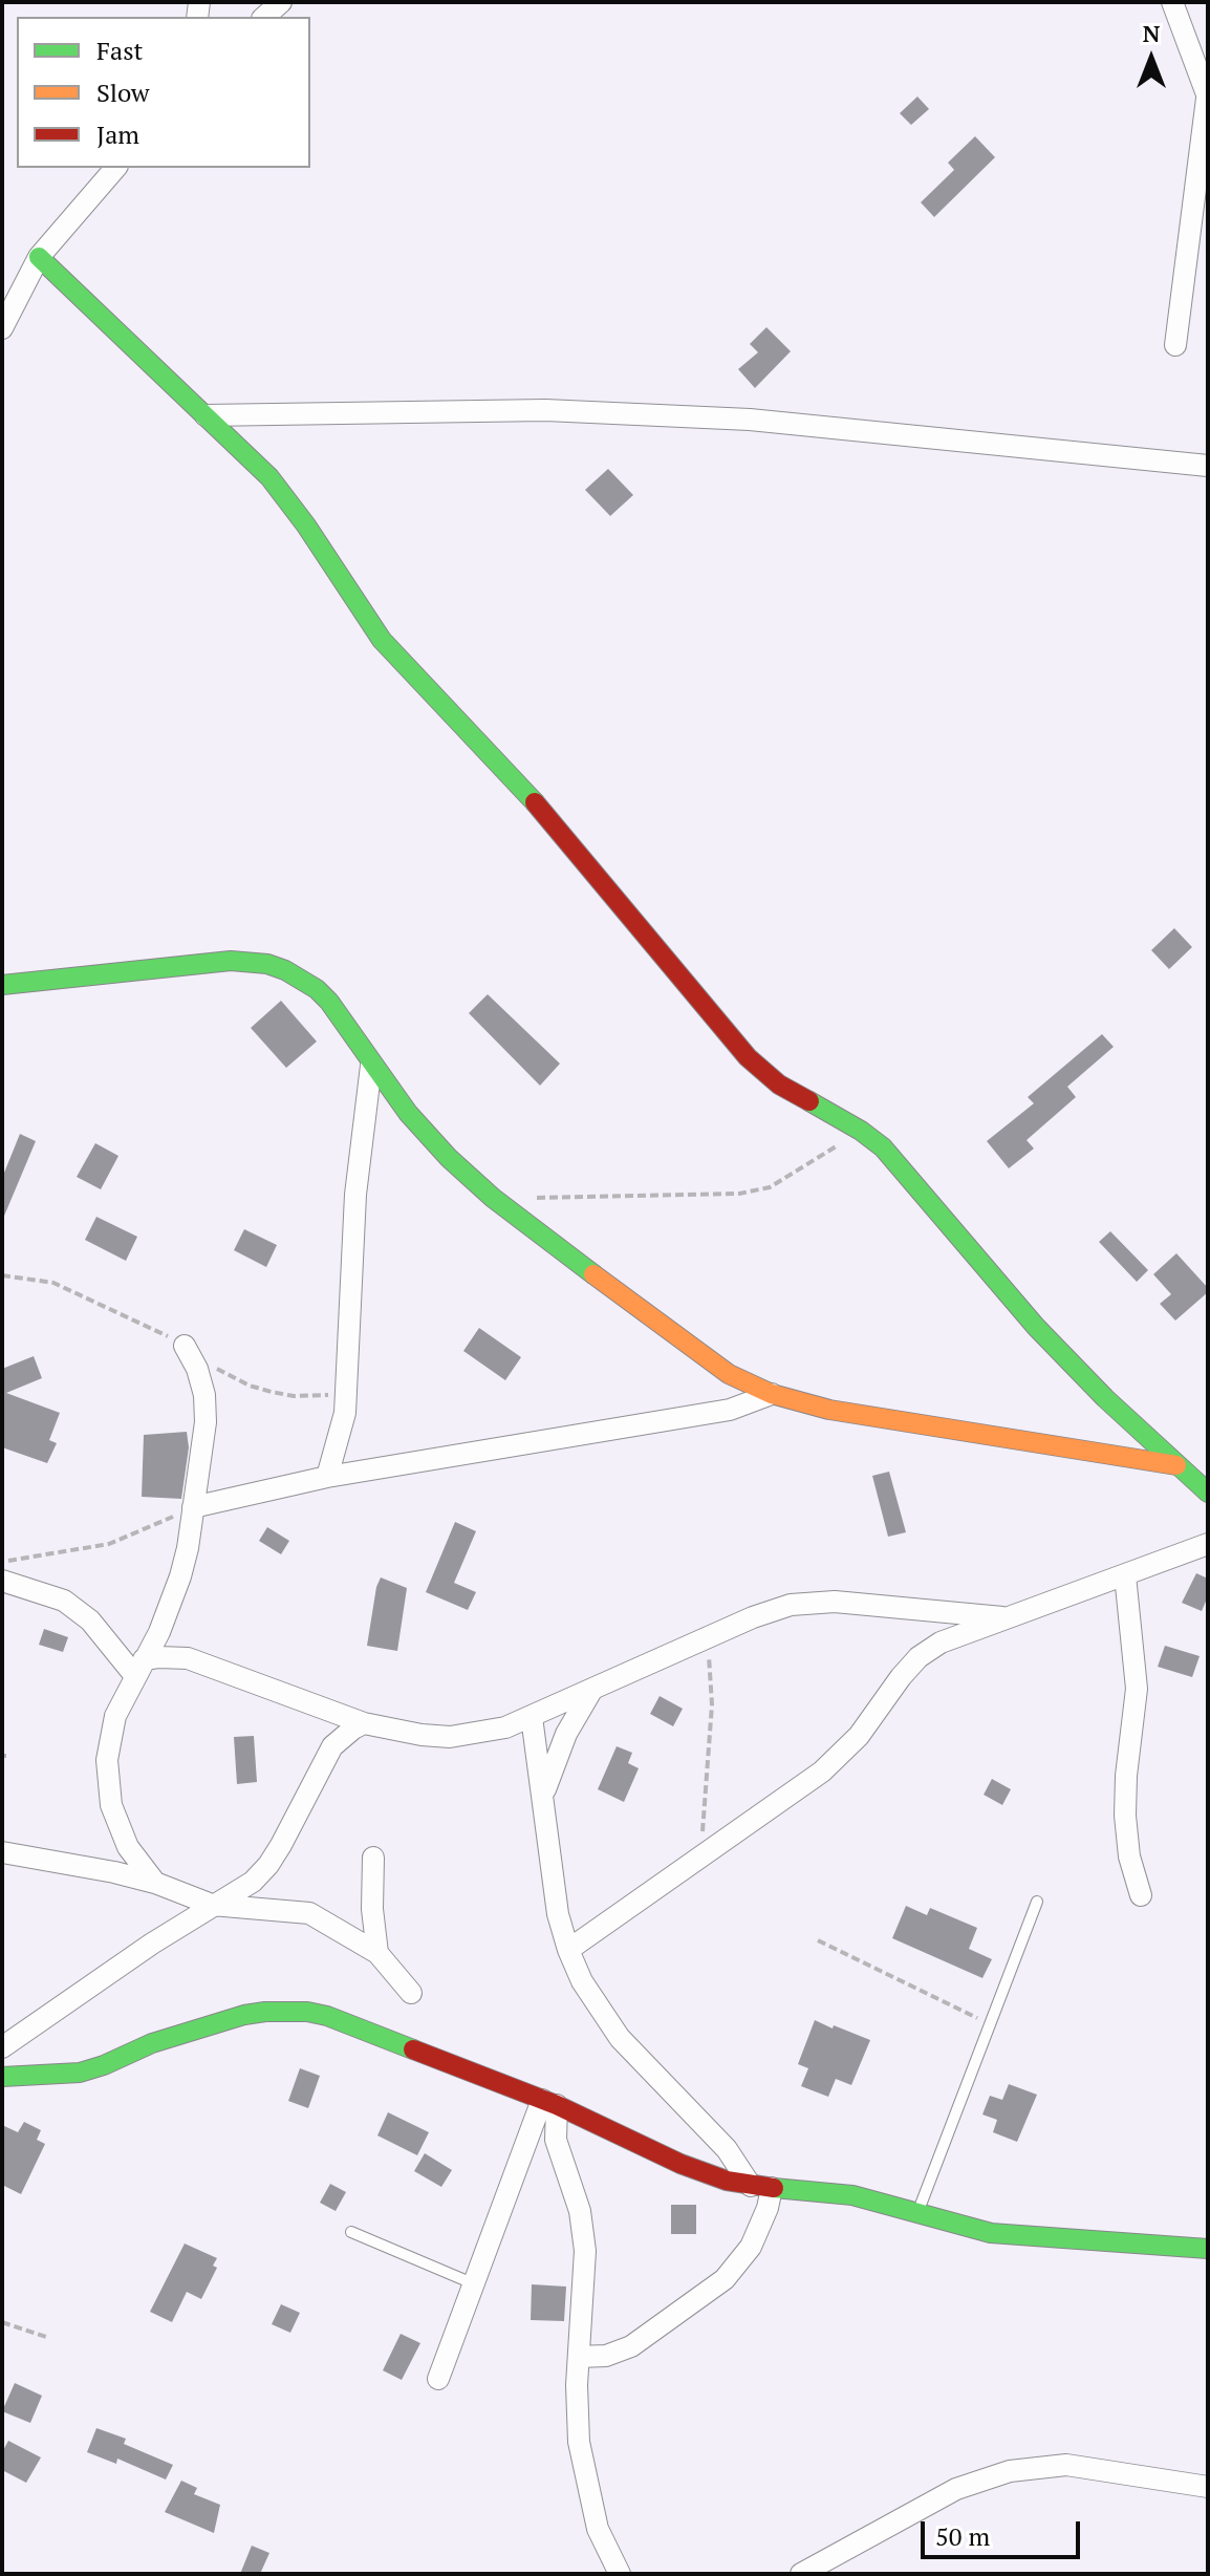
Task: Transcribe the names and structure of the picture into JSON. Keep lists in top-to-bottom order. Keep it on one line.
{"legend":["Fast","Slow","Jam"],"scale_bar":"50 m","north":"top"}
